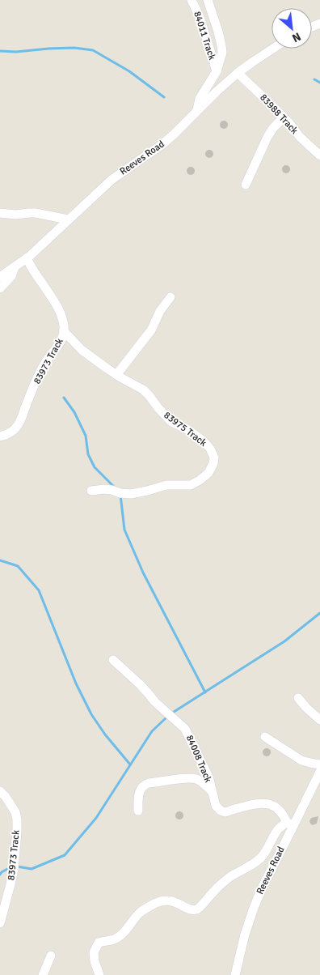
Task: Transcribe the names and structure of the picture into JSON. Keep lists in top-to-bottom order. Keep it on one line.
{"streets":{"street":["84011 Track","83988 Track","Reeves Road","83973 Track","83975 Track","84008 Track"]},"crossings":[["83988 Track","Reeves Road"],["Reeves Road","83973 Track"],["Reeves Road","84008 Track"],["83973 Track","83975 Track"]],"north":"bottom right"}
